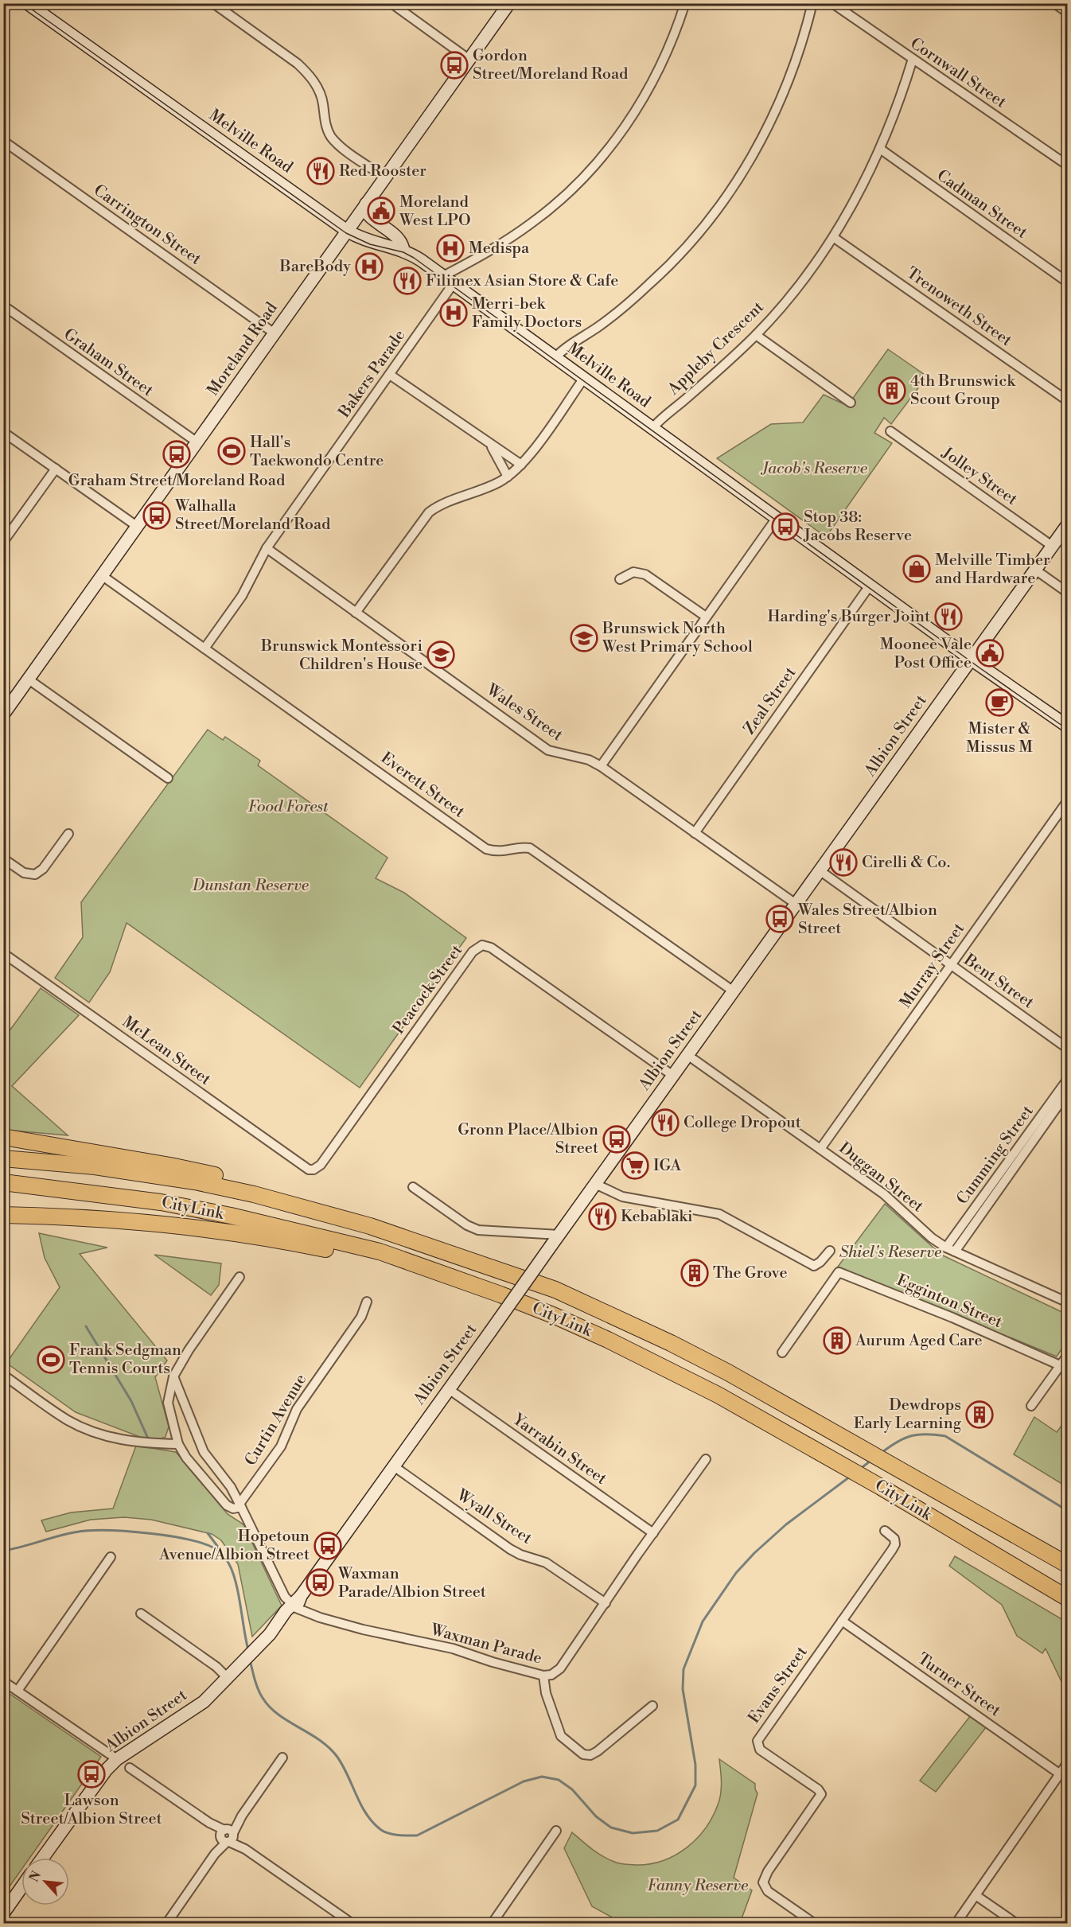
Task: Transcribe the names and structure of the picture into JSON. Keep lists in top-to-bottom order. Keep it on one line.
{"streets":{"highway":["CityLink"],"main road":["Melville Road","Moreland Road","Albion Street"],"street":["Cornwall Street","Cadman Street","Carrington Street","Trenoweth Street","Appleby Crescent","Graham Street","Bakers Parade","Jolley Street","Zeal Street","Wales Street","Everett Street","Murray Street","Bent Street","Peacock Street","McLean Street","Cumming Street","Duggan Street","Egginton Street","Curtin Avenue","Yarrabin Street","Wyall Street","Waxman Parade","Evans Street","Turner Street"]},"crossings":[["Cornwall Street","Appleby Crescent"],["Melville Road","Appleby Crescent"],["Melville Road","Moreland Road"],["Melville Road","Bakers Parade"],["Melville Road","Zeal Street"],["Melville Road","Albion Street"],["Cadman Street","Appleby Crescent"],["Carrington Street","Moreland Road"],["Trenoweth Street","Appleby Crescent"],["Moreland Road","Graham Street"],["Moreland Road","Everett Street"],["Bakers Parade","Wales Street"],["Bakers Parade","Everett Street"],["Jolley Street","Albion Street"],["Zeal Street","Wales Street"],["Wales Street","Albion Street"],["Albion Street","Everett Street"],["Albion Street","Bent Street"],["Albion Street","Peacock Street"],["Albion Street","Duggan Street"],["Albion Street","Yarrabin Street"],["Albion Street","Wyall Street"],["Albion Street","Waxman Parade"],["Murray Street","Bent Street"],["Murray Street","Duggan Street"],["Peacock Street","McLean Street"],["Cumming Street","Duggan Street"],["Yarrabin Street","Waxman Parade"],["Wyall Street","Waxman Parade"],["Evans Street","Turner Street"]],"parks":["Jacob's Reserve","Food Forest","Dunstan Reserve","Shiel's Reserve","Fanny Reserve"],"places":{"bus stop":["Gordon Street/Moreland Road","Graham Street/Moreland Road","Walhalla Street/Moreland Road","Stop 38: Jacobs Reserve","Wales Street/Albion Street","Gronn Place/Albion Street","Hopetoun Avenue/Albion Street","Waxman Parade/Albion Street","Lawson Street/Albion Street"],"restaurant":["Red Rooster","Filimex Asian Store & Cafe","Harding's Burger Joint","Cirelli & Co.","College Dropout","Kebablaki"],"public building":["Moreland West LPO","Moonee Vale Post Office"],"hospital":["Medispa","BareBody","Merri-bek Family Doctors"],"building":["4th Brunswick Scout Group","The Grove","Aurum Aged Care","Dewdrops Early Learning"],"sports":["Hall's Taekwondo Centre","Frank Sedgman Tennis Courts"],"shop":["Melville Timber and Hardware"],"school or university":["Brunswick North West Primary School","Brunswick Montessori Children's House"],"cafe":["Mister & Missus M"],"supermarket":["IGA"]},"north":"top left"}
